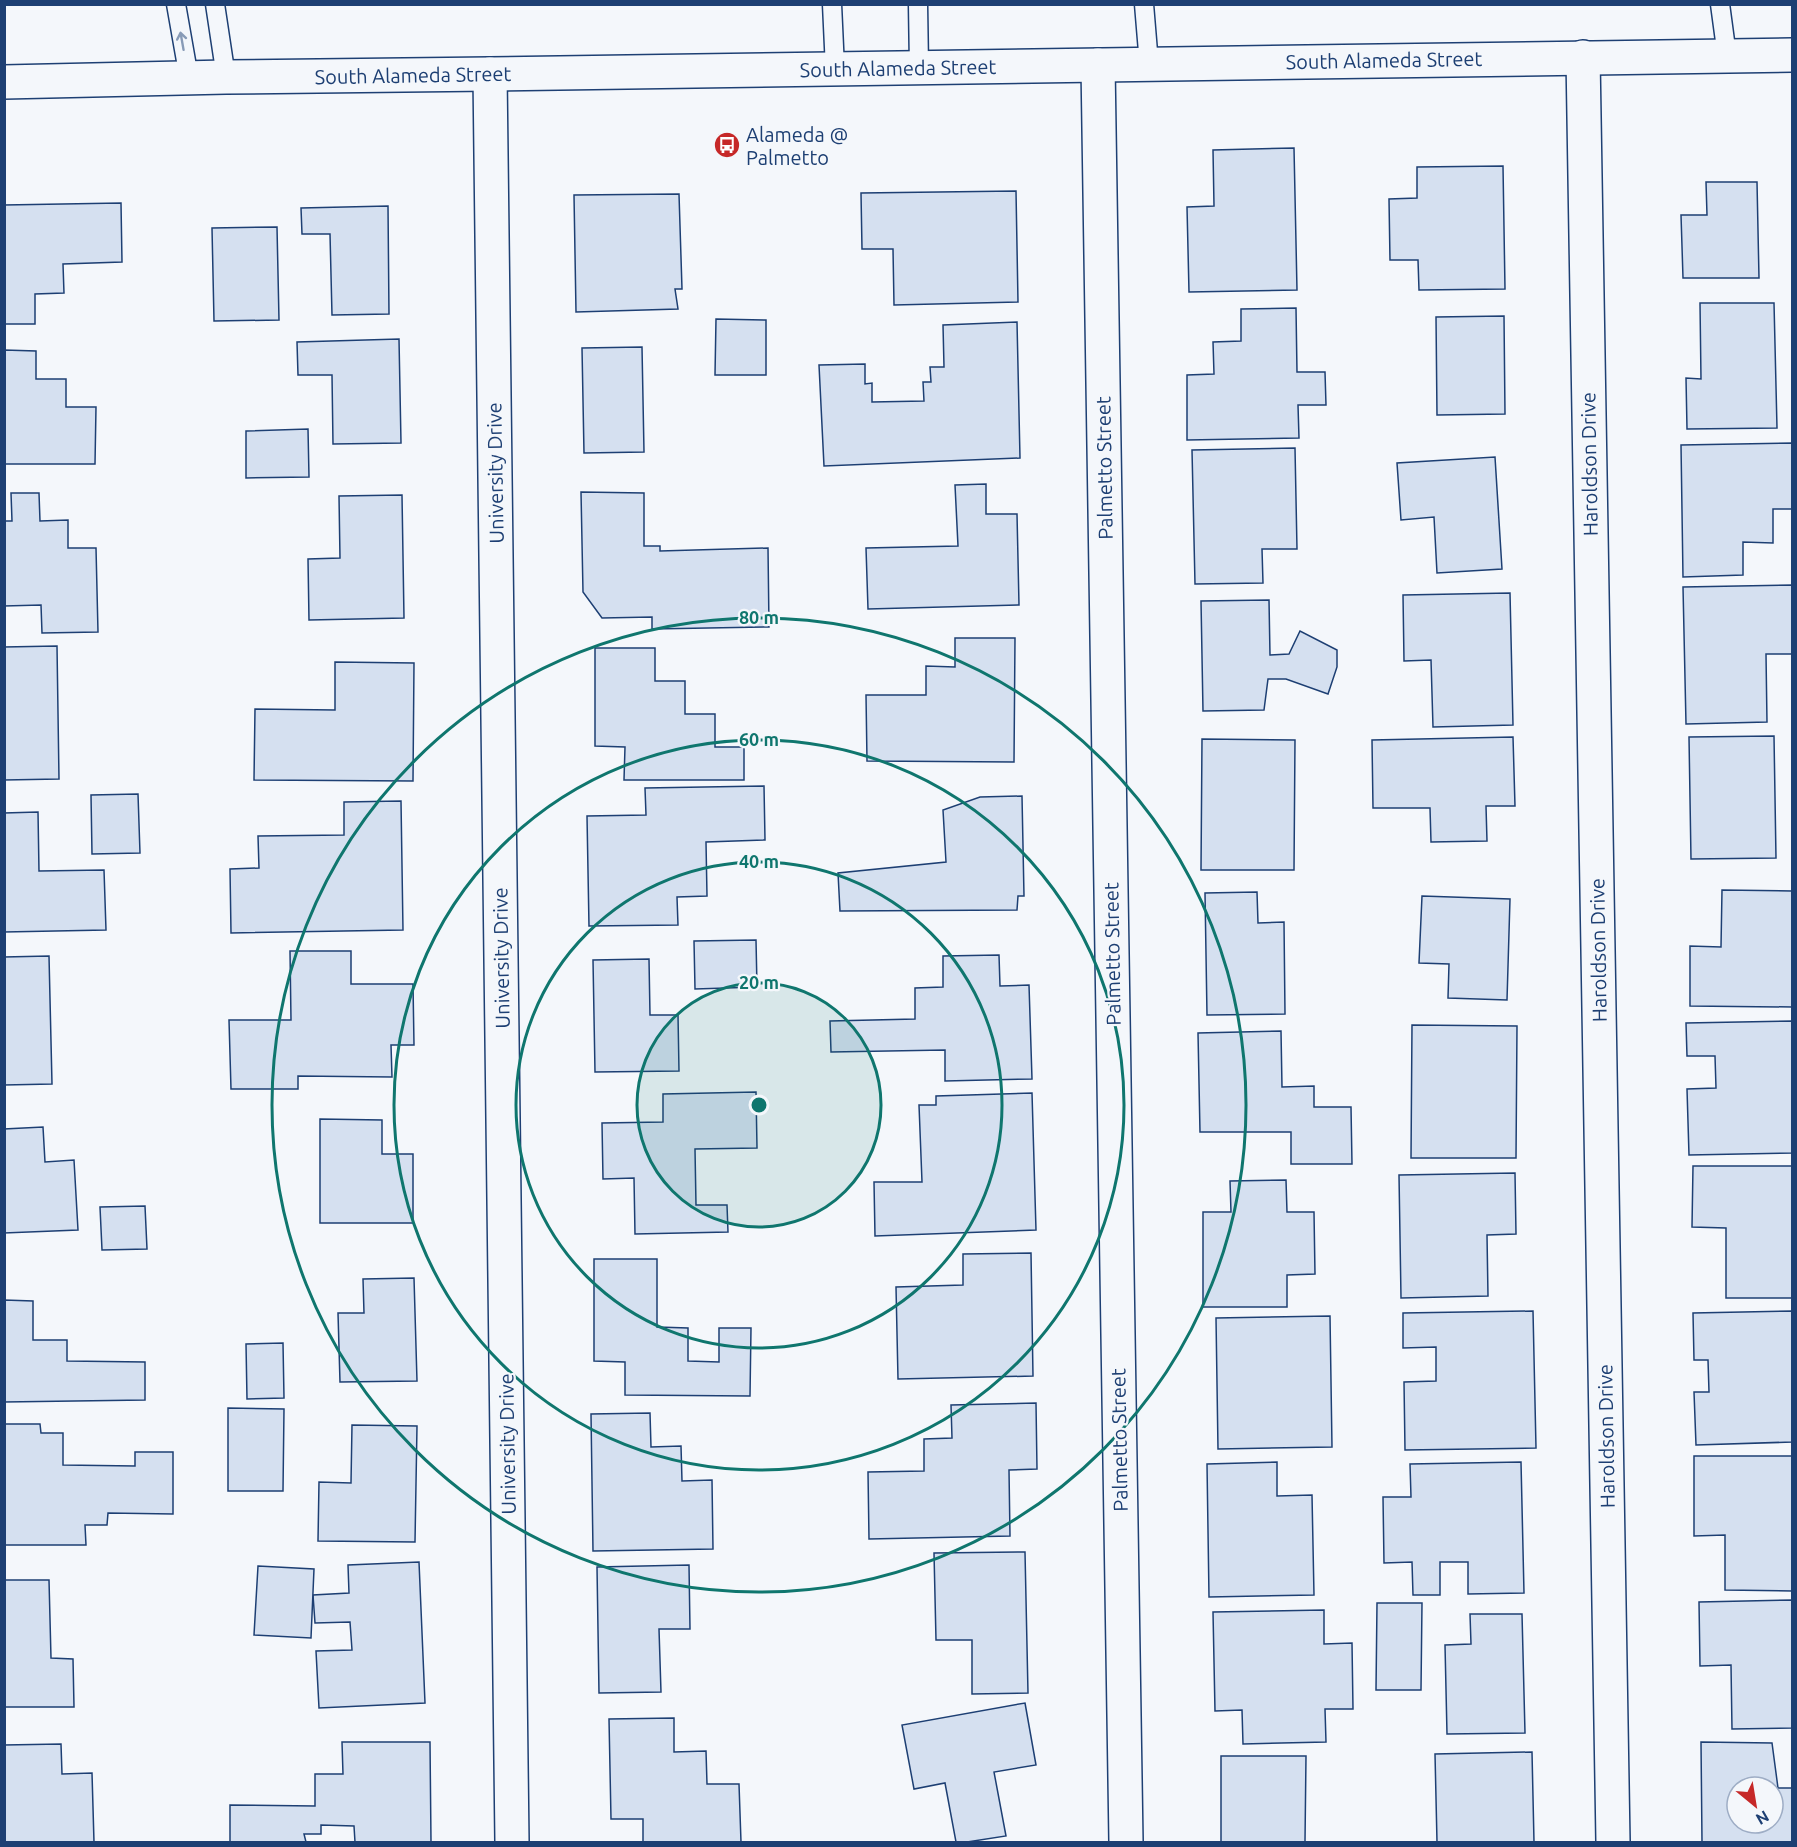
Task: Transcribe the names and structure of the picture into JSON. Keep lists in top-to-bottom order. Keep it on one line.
{"streets":{"street":["South Alameda Street","Haroldson Drive","Palmetto Street","University Drive"]},"crossings":[["South Alameda Street","Haroldson Drive"],["South Alameda Street","Palmetto Street"],["South Alameda Street","University Drive"]],"places":{"bus stop":["Alameda @ Palmetto"]},"north":"bottom right","rings":["80 m","60 m","40 m","20 m"]}
